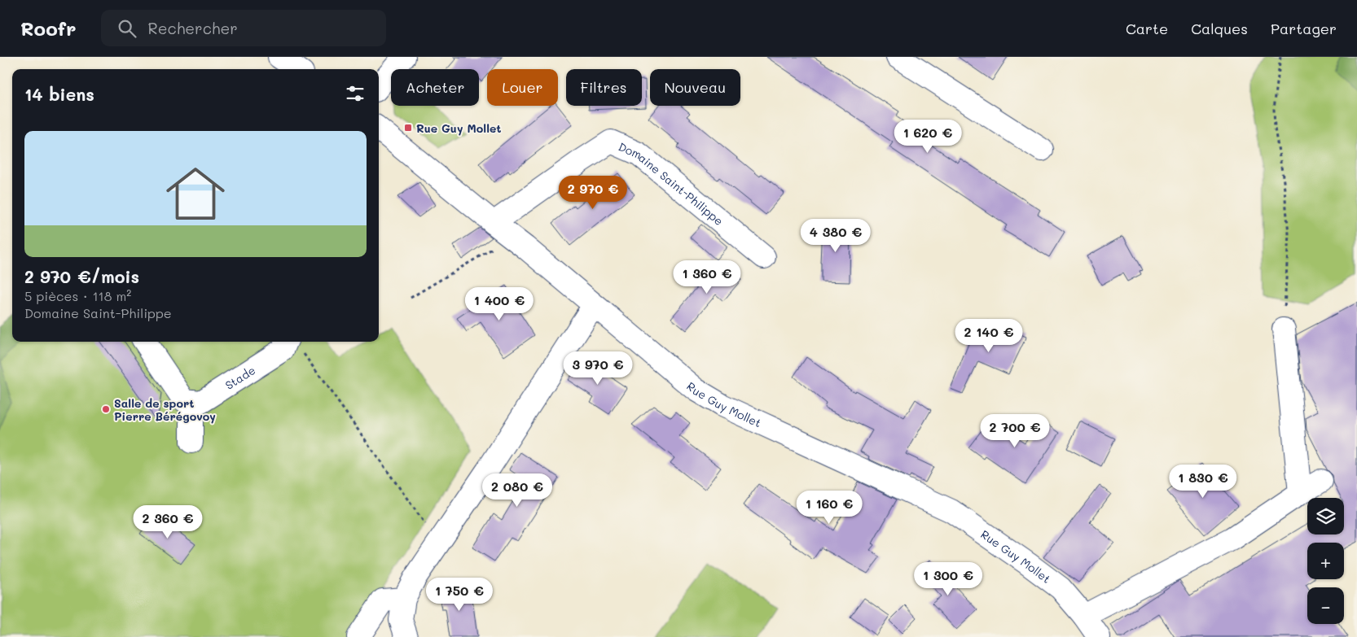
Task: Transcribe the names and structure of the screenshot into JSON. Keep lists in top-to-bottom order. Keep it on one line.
{"streets":{"street":["Domaine Saint-Philippe","Stade","Rue Guy Mollet"]},"crossings":[["Domaine Saint-Philippe","Rue Guy Mollet"]],"places":{"transit":["Rue Guy Mollet"],"other":["Salle de sport Pierre Bérégovoy"]},"page":{"header":"Roofr","search":"Rechercher","nav":["Carte","Calques","Partager"],"chip":["Acheter","Louer","Filtres","Nouveau"],"heading":"14 biens","list":[{"name":"2 970 €/mois","note":"5 pièces · 118 m² · Domaine Saint-Philippe"}],"price":["1 620 €","2 970 €","4 380 €","1 360 €","1 400 €","2 140 €","3 970 €","2 700 €","1 830 €","2 080 €","1 160 €","2 360 €","1 300 €","1 750 €"],"map_buttons":["+","−"]}}
